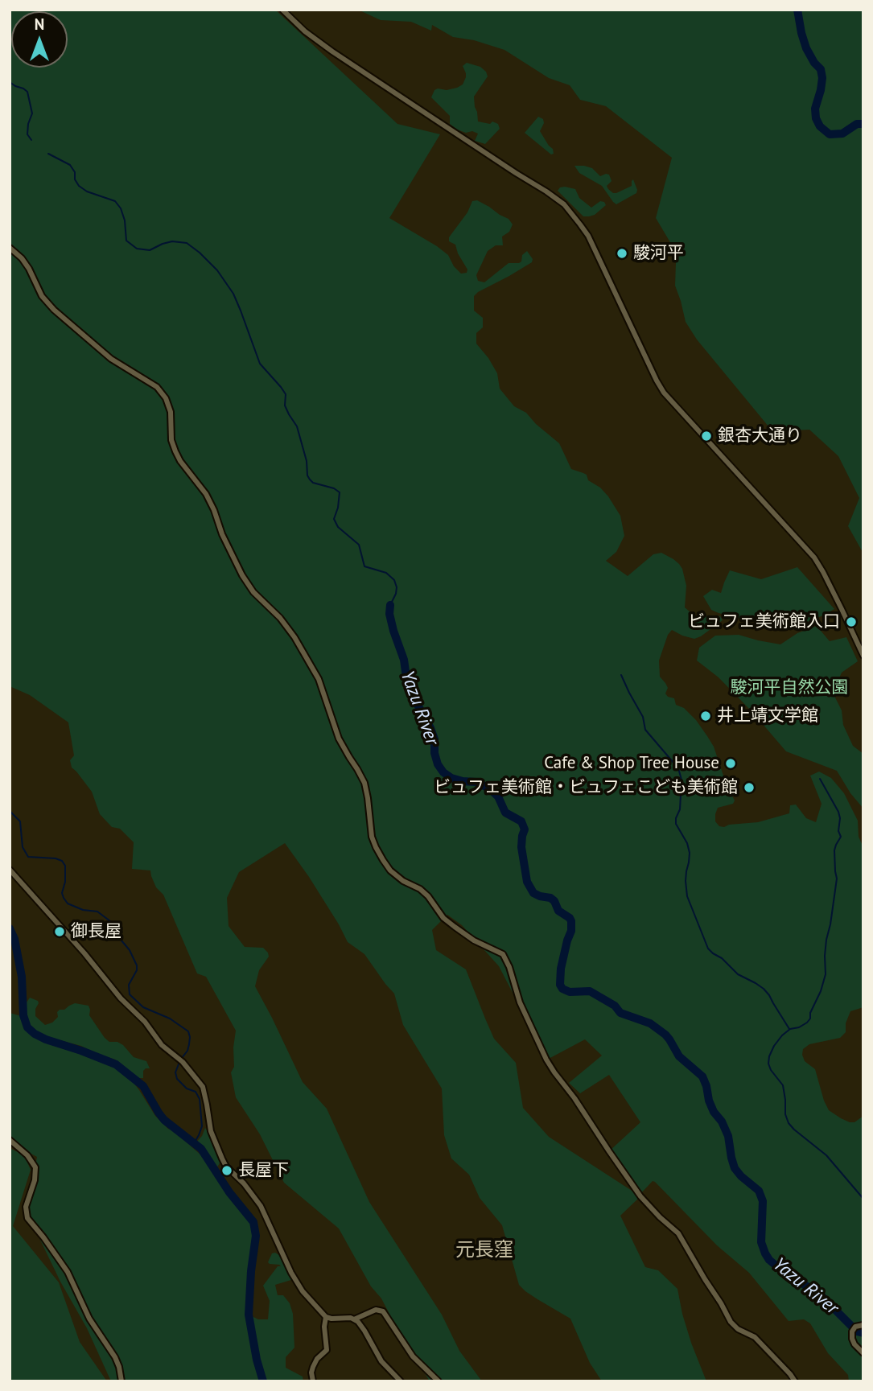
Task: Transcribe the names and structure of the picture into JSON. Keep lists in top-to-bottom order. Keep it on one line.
{"districts":["元長窪"],"water":["Yazu River"],"parks":["駿河平自然公園"],"places":["駿河平","銀杏大通り","ビュフェ美術館入口","井上靖文学館","Cafe & Shop Tree House","ビュフェ美術館・ビュフェこども美術館","御長屋","長屋下"],"north":"top"}
